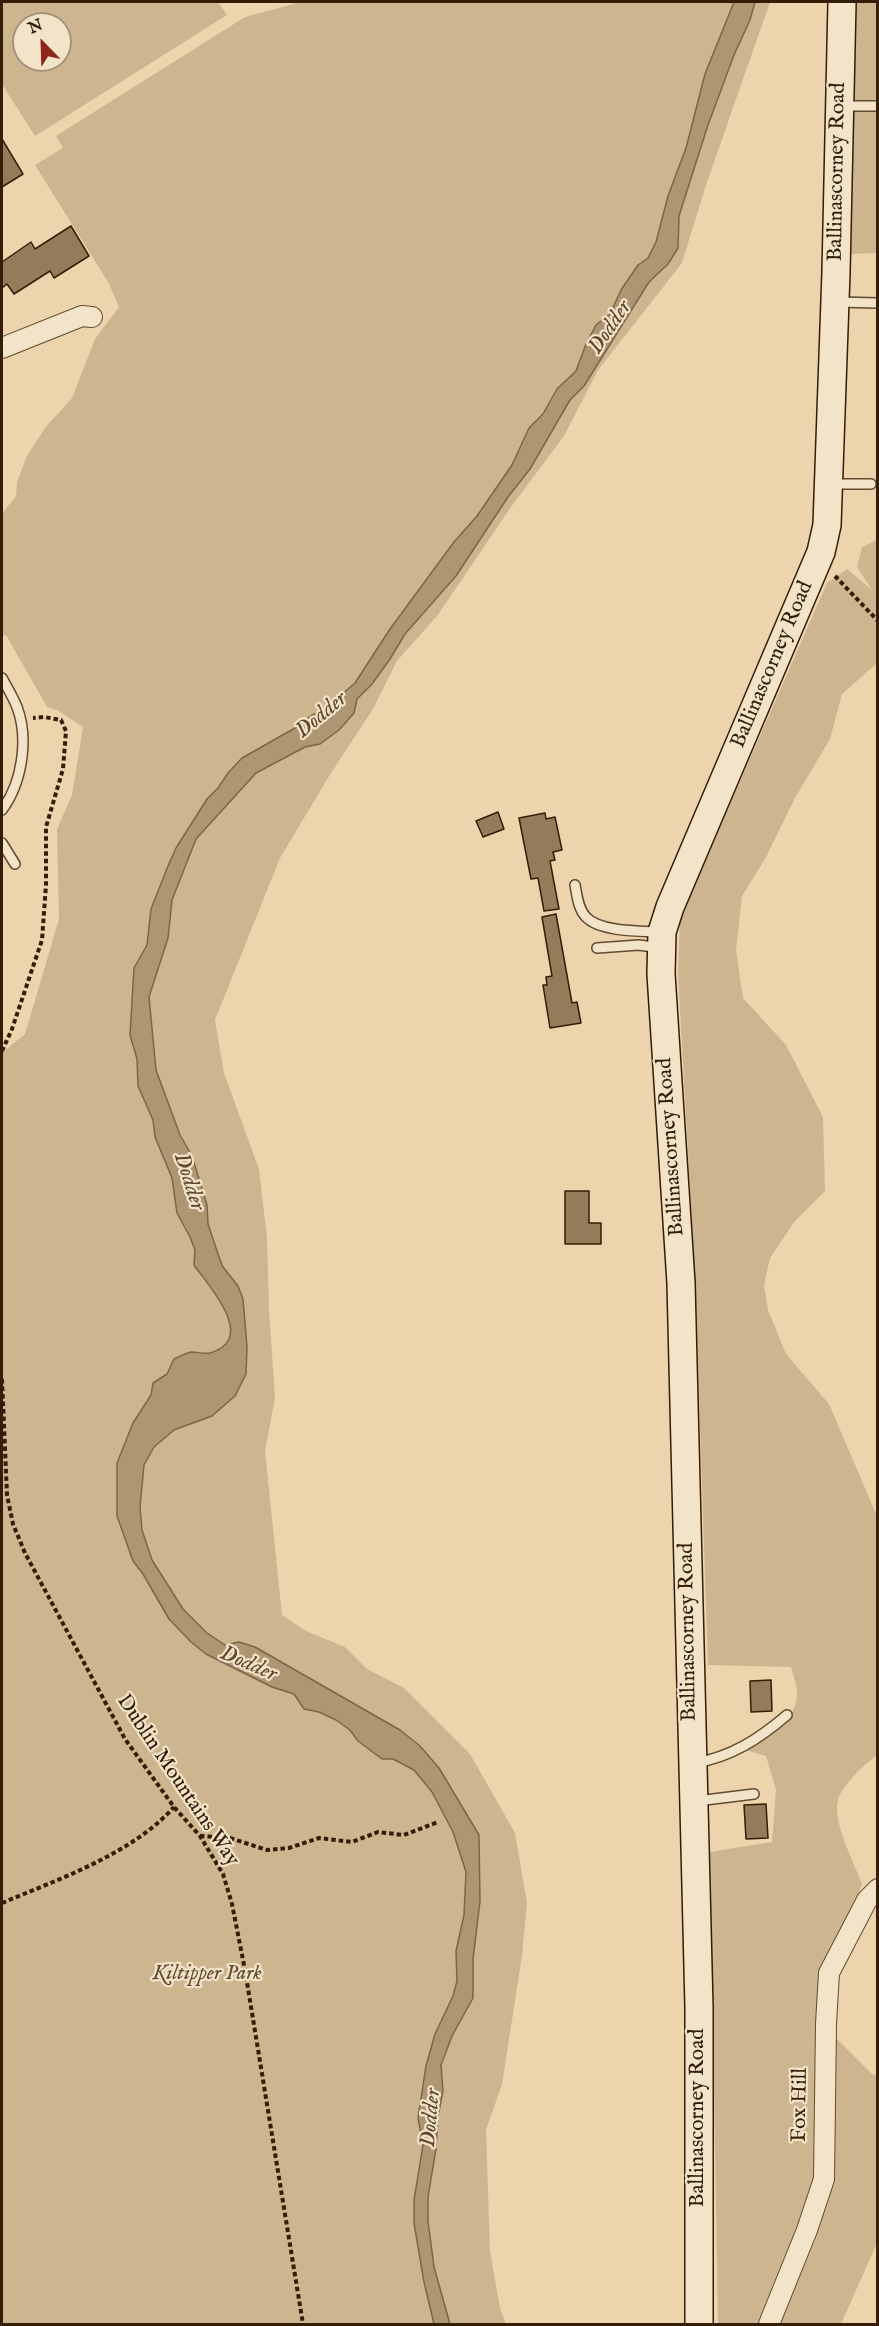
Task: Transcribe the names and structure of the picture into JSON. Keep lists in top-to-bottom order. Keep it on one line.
{"streets":{"main road":["Ballinascorney Road"],"street":["Fox Hill"],"path":["Dublin Mountains Way"]},"water":["Dodder"],"parks":["Kiltipper Park"],"north":"top left"}
